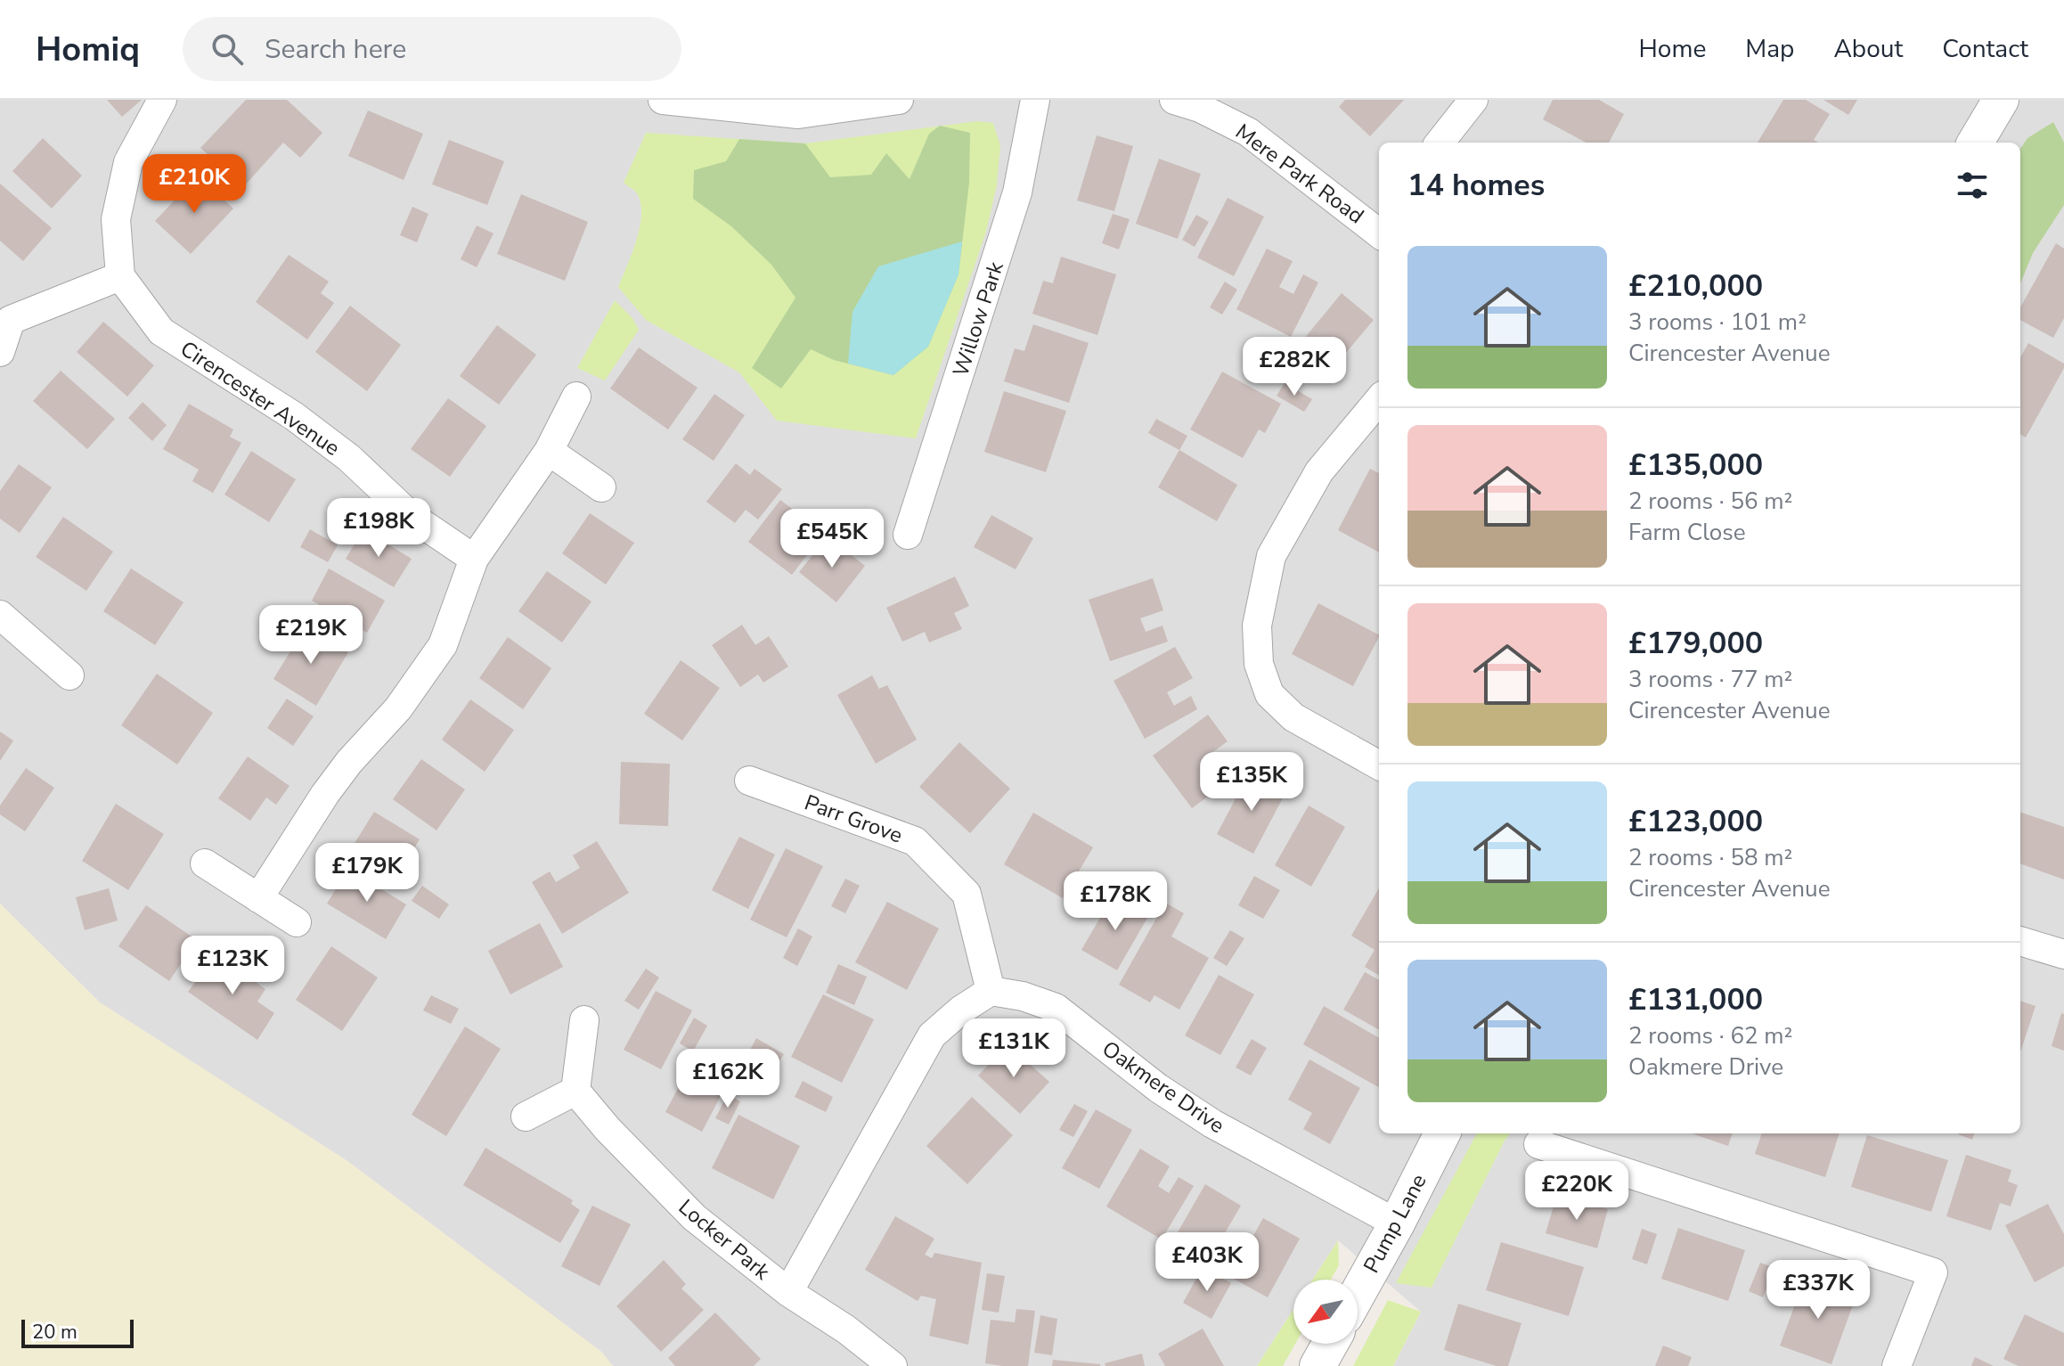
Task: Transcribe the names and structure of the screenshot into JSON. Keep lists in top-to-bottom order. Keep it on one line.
{"streets":{"street":["Mere Park Road","Willow Park","Cirencester Avenue","Parr Grove","Oakmere Drive","Pump Lane","Locker Park"]},"crossings":[["Parr Grove","Oakmere Drive"],["Oakmere Drive","Pump Lane"]],"scale_bar":"20 m","north":"bottom left","page":{"header":"Homiq","search":"Search here","nav":["Home","Map","About","Contact"],"heading":"14 homes","price":["£210K","£282K","£198K","£545K","£219K","£135K","£179K","£178K","£123K","£131K","£162K","£220K","£403K","£337K"],"list":[{"name":"£210,000","note":"3 rooms · 101 m² · Cirencester Avenue"},{"name":"£135,000","note":"2 rooms · 56 m² · Farm Close"},{"name":"£179,000","note":"3 rooms · 77 m² · Cirencester Avenue"},{"name":"£123,000","note":"2 rooms · 58 m² · Cirencester Avenue"},{"name":"£131,000","note":"2 rooms · 62 m² · Oakmere Drive"}],"scale":"20 m"}}
